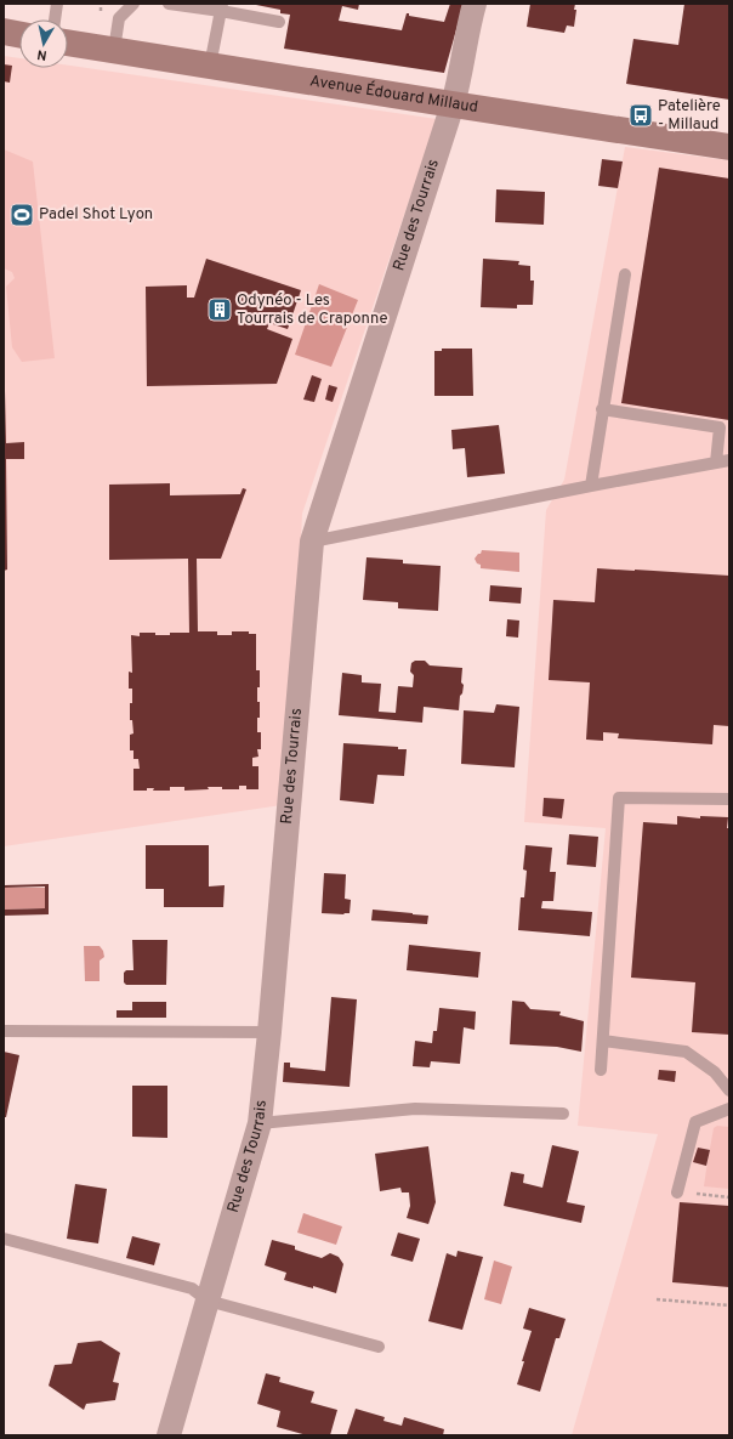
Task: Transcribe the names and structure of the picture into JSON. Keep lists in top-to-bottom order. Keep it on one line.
{"streets":{"main road":["Avenue Édouard Millaud"],"street":["Rue des Tourrais"]},"crossings":[["Avenue Édouard Millaud","Rue des Tourrais"]],"places":{"bus stop":["Patelière - Millaud"],"sports":["Padel Shot Lyon"],"building":["Odynéo - Les Tourrais de Craponne"]},"north":"bottom"}
